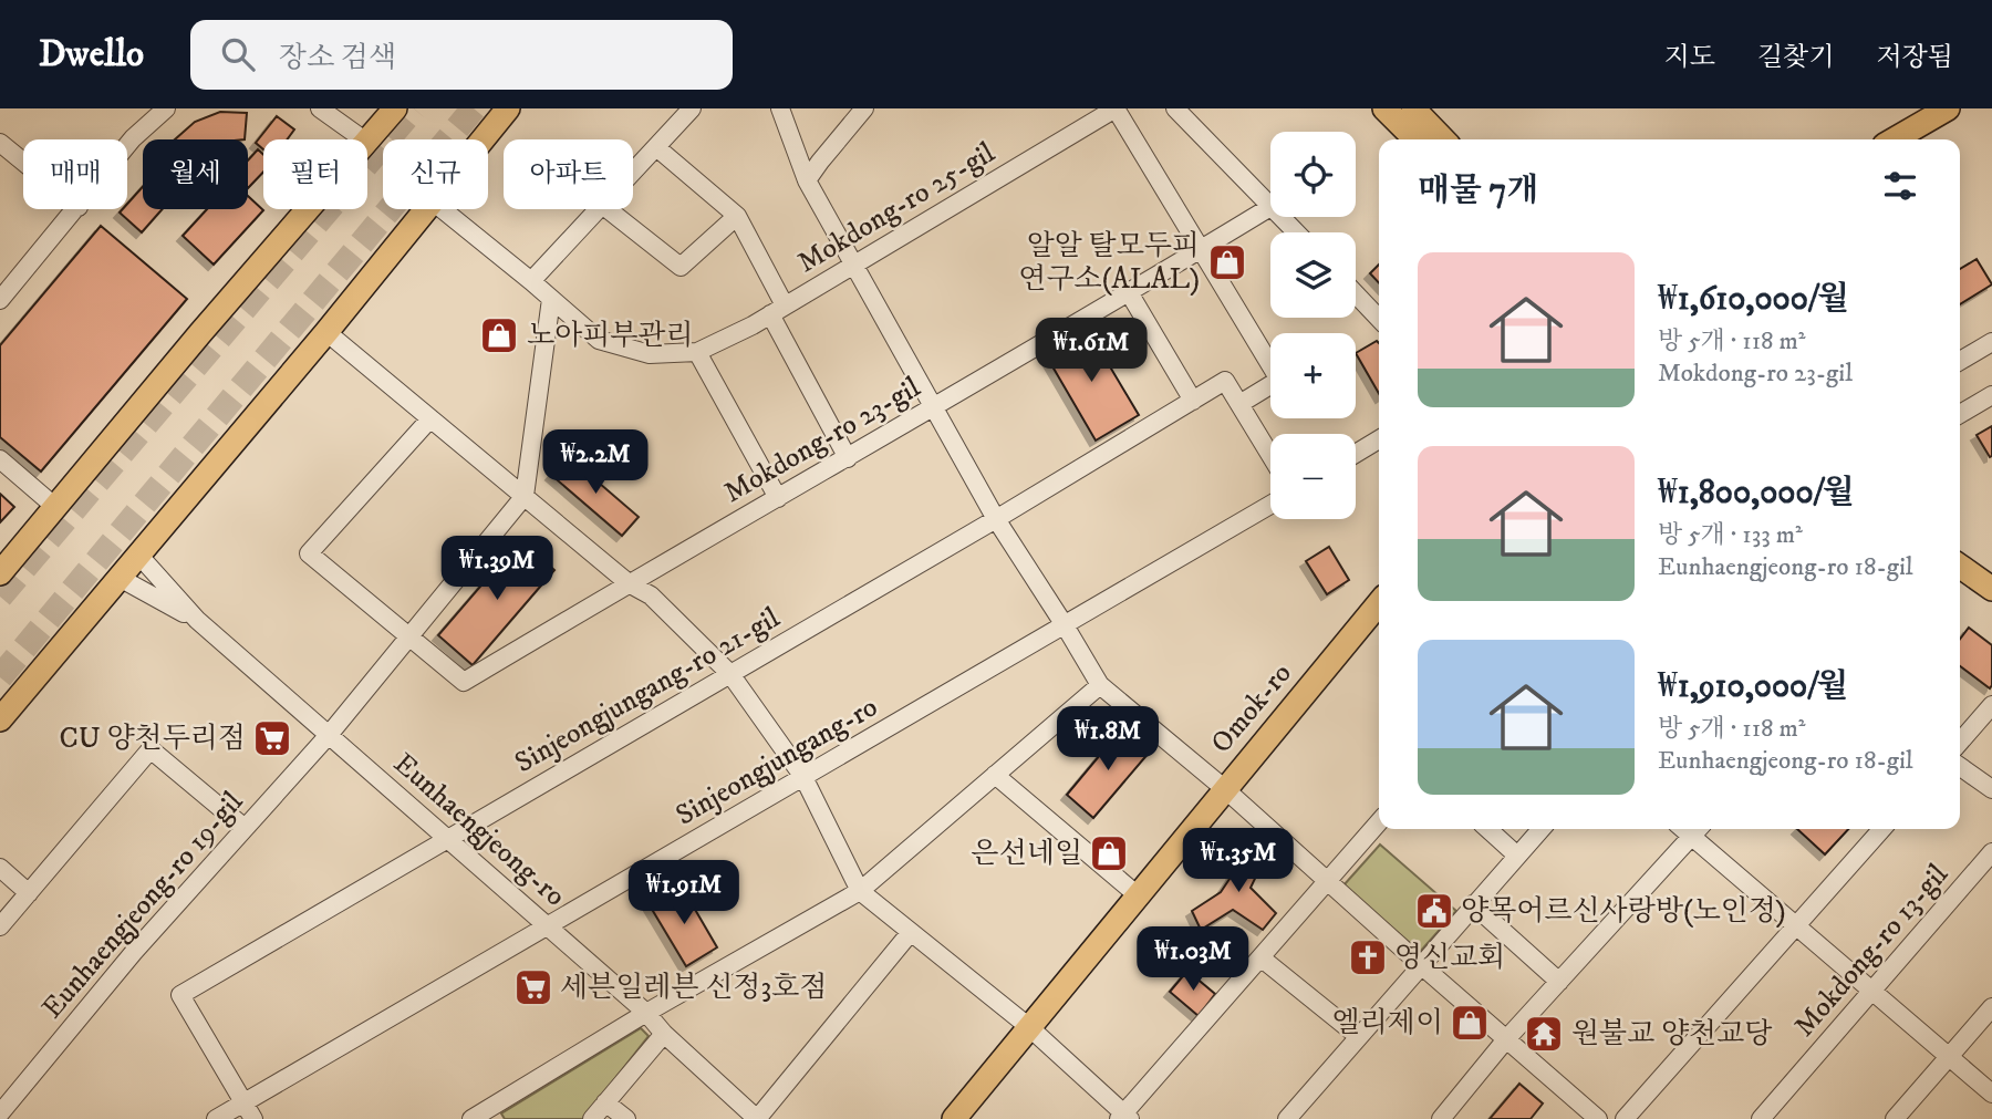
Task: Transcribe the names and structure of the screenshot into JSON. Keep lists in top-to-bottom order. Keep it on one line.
{"streets":{"main road":["Omok-ro"],"street":["Mokdong-ro 25-gil","Mokdong-ro 23-gil","Sinjeongjungang-ro 21-gil","Sinjeongjungang-ro","Eunhaengjeong-ro","Eunhaengjeong-ro 19-gil","Mokdong-ro 13-gil"]},"crossings":[["Mokdong-ro 25-gil","Mokdong-ro 23-gil"],["Mokdong-ro 23-gil","Eunhaengjeong-ro 19-gil"],["Sinjeongjungang-ro 21-gil","Sinjeongjungang-ro"],["Sinjeongjungang-ro 21-gil","Eunhaengjeong-ro"],["Sinjeongjungang-ro","Eunhaengjeong-ro"],["Eunhaengjeong-ro","Eunhaengjeong-ro 19-gil"]],"places":{"shop":["알알 탈모두피 연구소(ALAL)","노아피부관리","은선네일","엘리제이"],"supermarket":["CU 양천두리점","세븐일레븐 신정3호점"],"public building":["양목어르신사랑방(노인정)"],"church":["영신교회"],"temple":["원불교 양천교당"]},"page":{"header":"Dwello","search":"장소 검색","nav":["지도","길찾기","저장됨"],"map_buttons":["+","−"],"chip":["매매","월세","필터","신규","아파트"],"heading":"매물 7개","list":[{"name":"₩1,610,000/월","note":"방 5개 · 118 m² · Mokdong-ro 23-gil"},{"name":"₩1,800,000/월","note":"방 5개 · 133 m² · Eunhaengjeong-ro 18-gil"},{"name":"₩1,910,000/월","note":"방 5개 · 118 m² · Eunhaengjeong-ro 18-gil"}],"price":["₩1.61M","₩2.2M","₩1.39M","₩1.8M","₩1.35M","₩1.91M","₩1.03M"]}}
